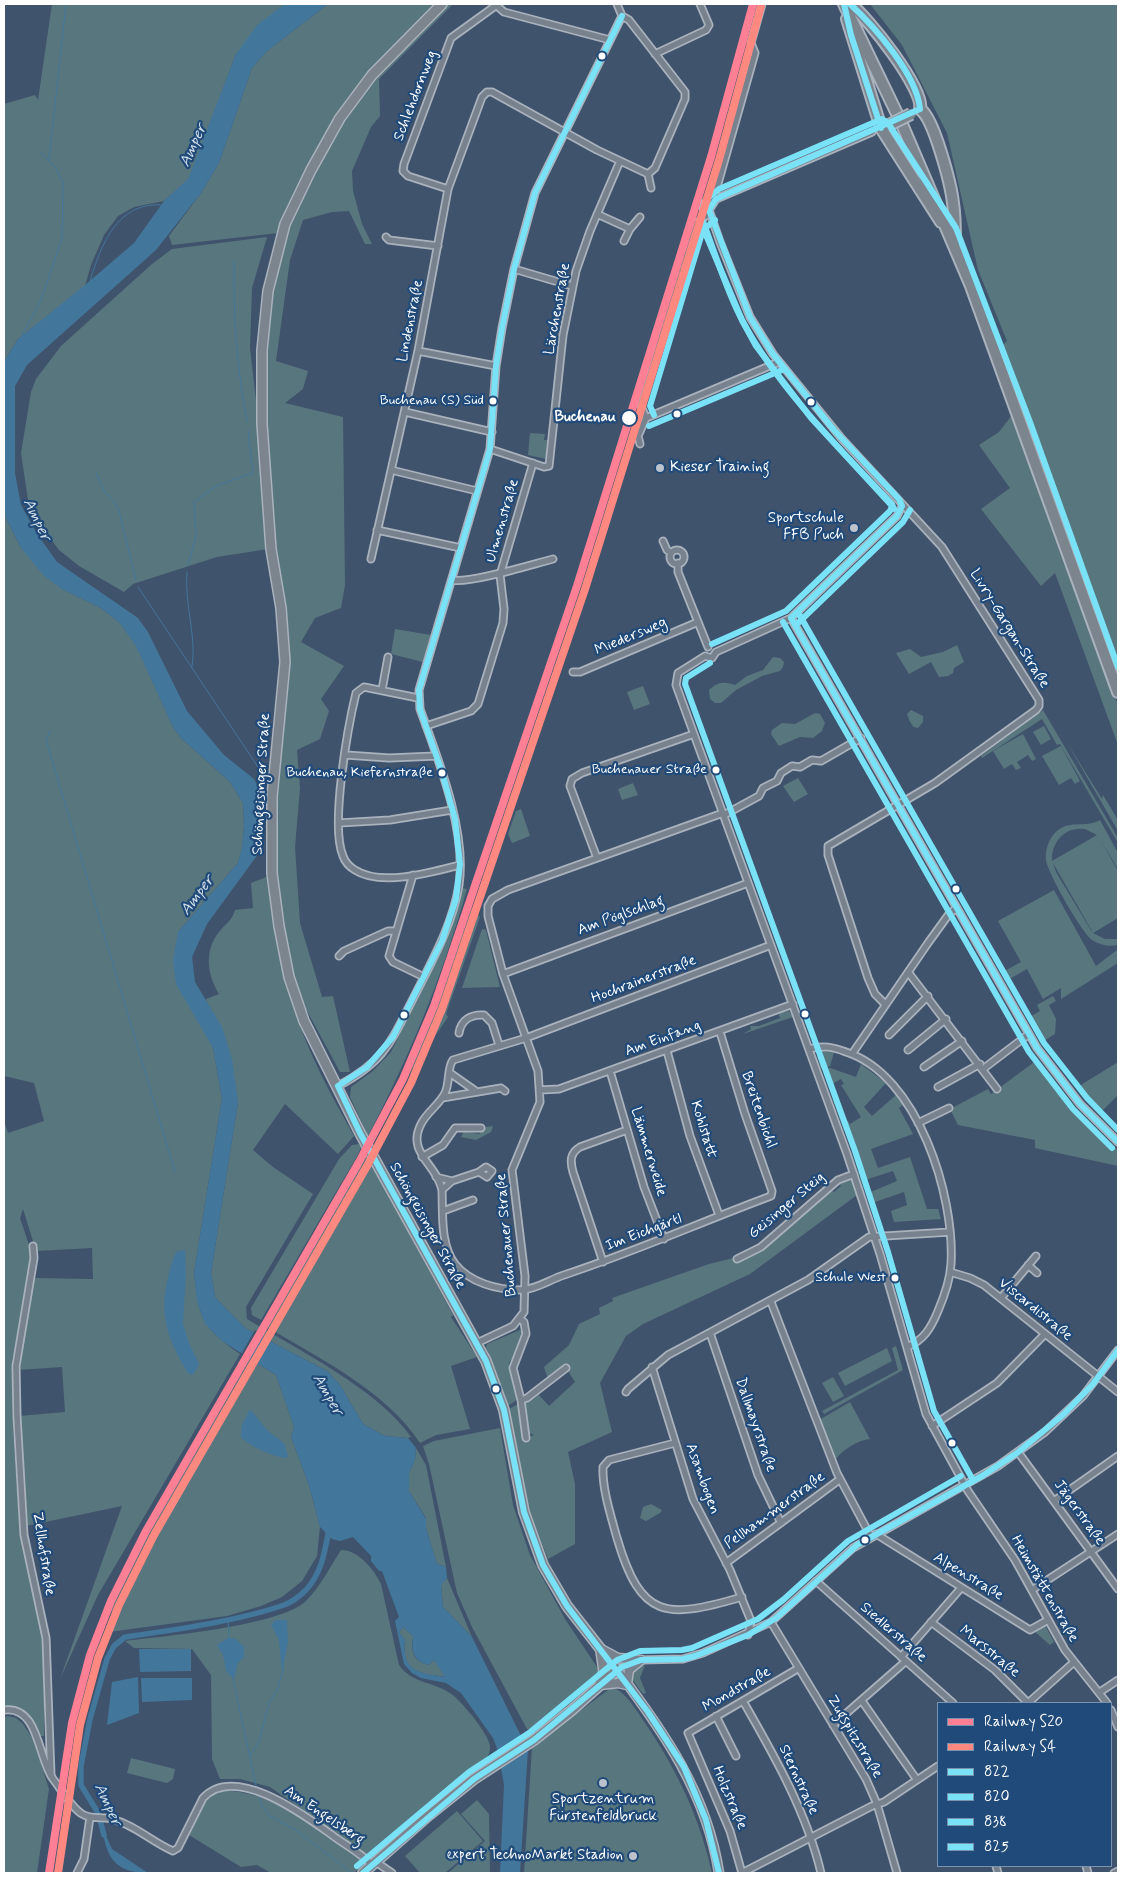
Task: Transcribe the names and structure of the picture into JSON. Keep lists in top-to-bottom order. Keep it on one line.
{"streets":{"main road":["Schöngeisinger Straße"],"street":["Schlehdornweg","Lärchenstraße","Lindenstraße","Ulmenstraße","Livry-Gargan-Straße","Miedersweg","Am Pöglschlag","Hochrainerstraße","Am Einfang","Breitenbichl","Kohlstatt","Lämmerweide","Geisinger Steig","Im Eichgärtl","Buchenauer Straße","Viscardistraße","Dallmayrstraße","Asambogen","Pellhammerstraße","Jägerstraße","Zellhofstraße","Alpenstraße","Heimstättenstraße","Siedlerstraße","Marsstraße","Mondstraße","Zugspitzstraße","Sternstraße","Holzstraße","Am Engelsberg"]},"crossings":[["Schlehdornweg","Lindenstraße"],["Lärchenstraße","Ulmenstraße"],["Am Pöglschlag","Buchenauer Straße"],["Am Pöglschlag","Heimstättenstraße"],["Hochrainerstraße","Buchenauer Straße"],["Hochrainerstraße","Heimstättenstraße"],["Am Einfang","Breitenbichl"],["Am Einfang","Kohlstatt"],["Am Einfang","Lämmerweide"],["Am Einfang","Buchenauer Straße"],["Am Einfang","Heimstättenstraße"],["Breitenbichl","Im Eichgärtl"],["Kohlstatt","Im Eichgärtl"],["Lämmerweide","Im Eichgärtl"],["Geisinger Steig","Heimstättenstraße"],["Im Eichgärtl","Buchenauer Straße"],["Buchenauer Straße","Heimstättenstraße"],["Dallmayrstraße","Pellhammerstraße"],["Asambogen","Pellhammerstraße"],["Zellhofstraße","Am Engelsberg"],["Alpenstraße","Heimstättenstraße"],["Mondstraße","Zugspitzstraße"],["Mondstraße","Sternstraße"],["Mondstraße","Holzstraße"]],"water":["Amper"],"places":["Buchenau (S) Süd","Buchenau","Kieser Training","Sportschule FFB Puch","Buchenauer Straße","Buchenau, Kiefernstraße","Schule West","Sportzentrum Fürstenfeldbruck","expert TechnoMarkt Stadion"],"lines":["rail line S20","transit line 822","rail line S4","transit line 820","transit line 825","transit line 838"],"legend":["Railway S20","Railway S4","822","820","838","825"]}
